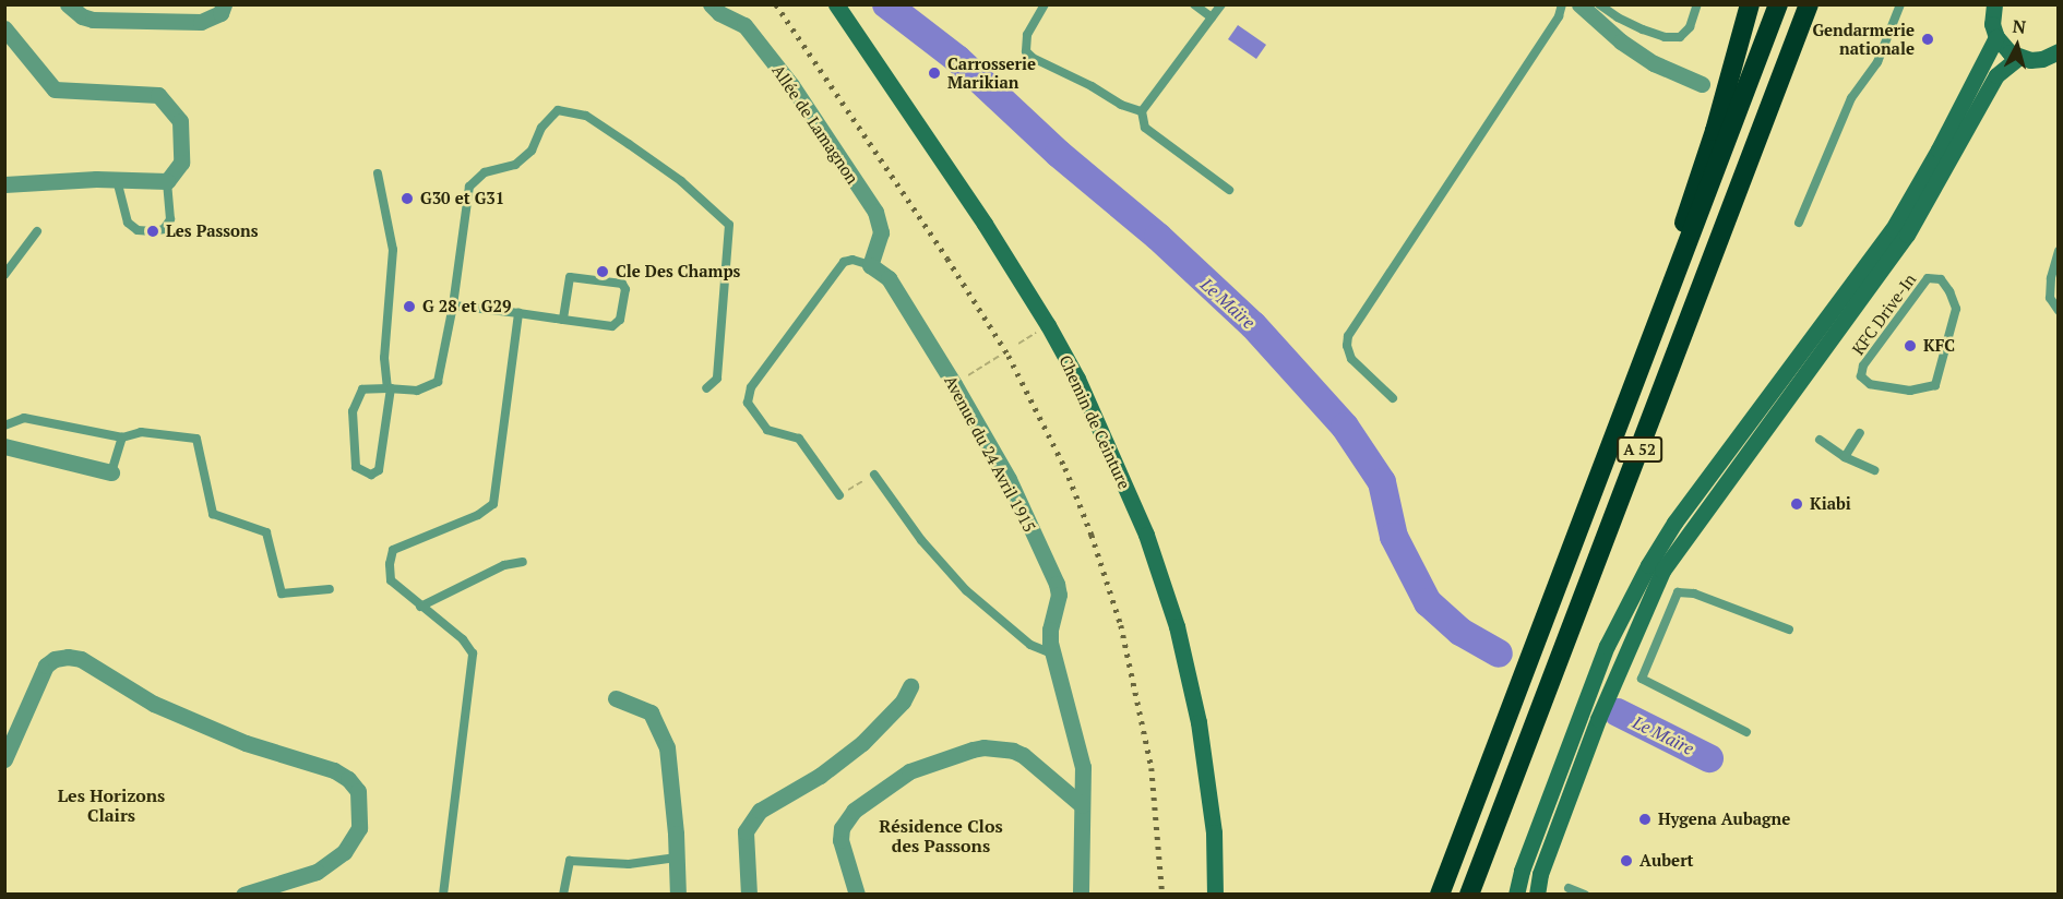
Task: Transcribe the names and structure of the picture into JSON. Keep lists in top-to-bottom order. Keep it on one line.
{"streets":{"highway":["A 52"],"main road":["Chemin de Ceinture"],"street":["Allée de Lamagnon","Avenue du 24 Avril 1915"],"lane":["KFC Drive-In"]},"crossings":[["Allée de Lamagnon","Avenue du 24 Avril 1915"]],"districts":["Les Horizons Clairs","Résidence Clos des Passons"],"water":["Le Maïre"],"places":["Gendarmerie nationale","Carrosserie Marikian","G30 et G31","Les Passons","Cle Des Champs","G 28 et G29","KFC","Kiabi","Hygena Aubagne","Aubert"],"north":"top"}
